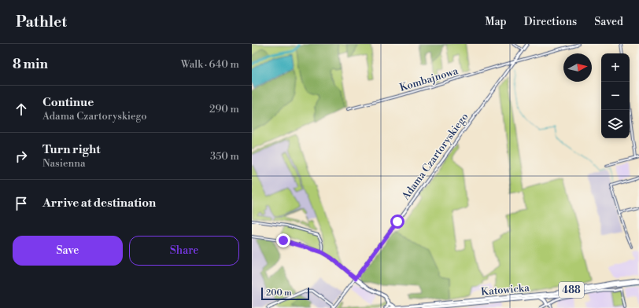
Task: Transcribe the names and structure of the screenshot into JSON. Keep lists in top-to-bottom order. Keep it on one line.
{"streets":{"main road":["Katowicka","488"],"street":["Kombajnowa","Adama Czartoryskiego"]},"crossings":[["Kombajnowa","Adama Czartoryskiego"],["Katowicka","488"]],"scale_bar":"200 m","north":"right","page":{"header":"Pathlet","nav":["Map","Directions","Saved"],"heading":["8 min","Walk · 640 m"],"map_buttons":["+","−"],"list":[["Continue","Adama Czartoryskiego","290 m"],["Turn right","Nasienna","350 m"],"Arrive at destination"],"buttons":["Save","Share"],"scale":"200 m"}}
